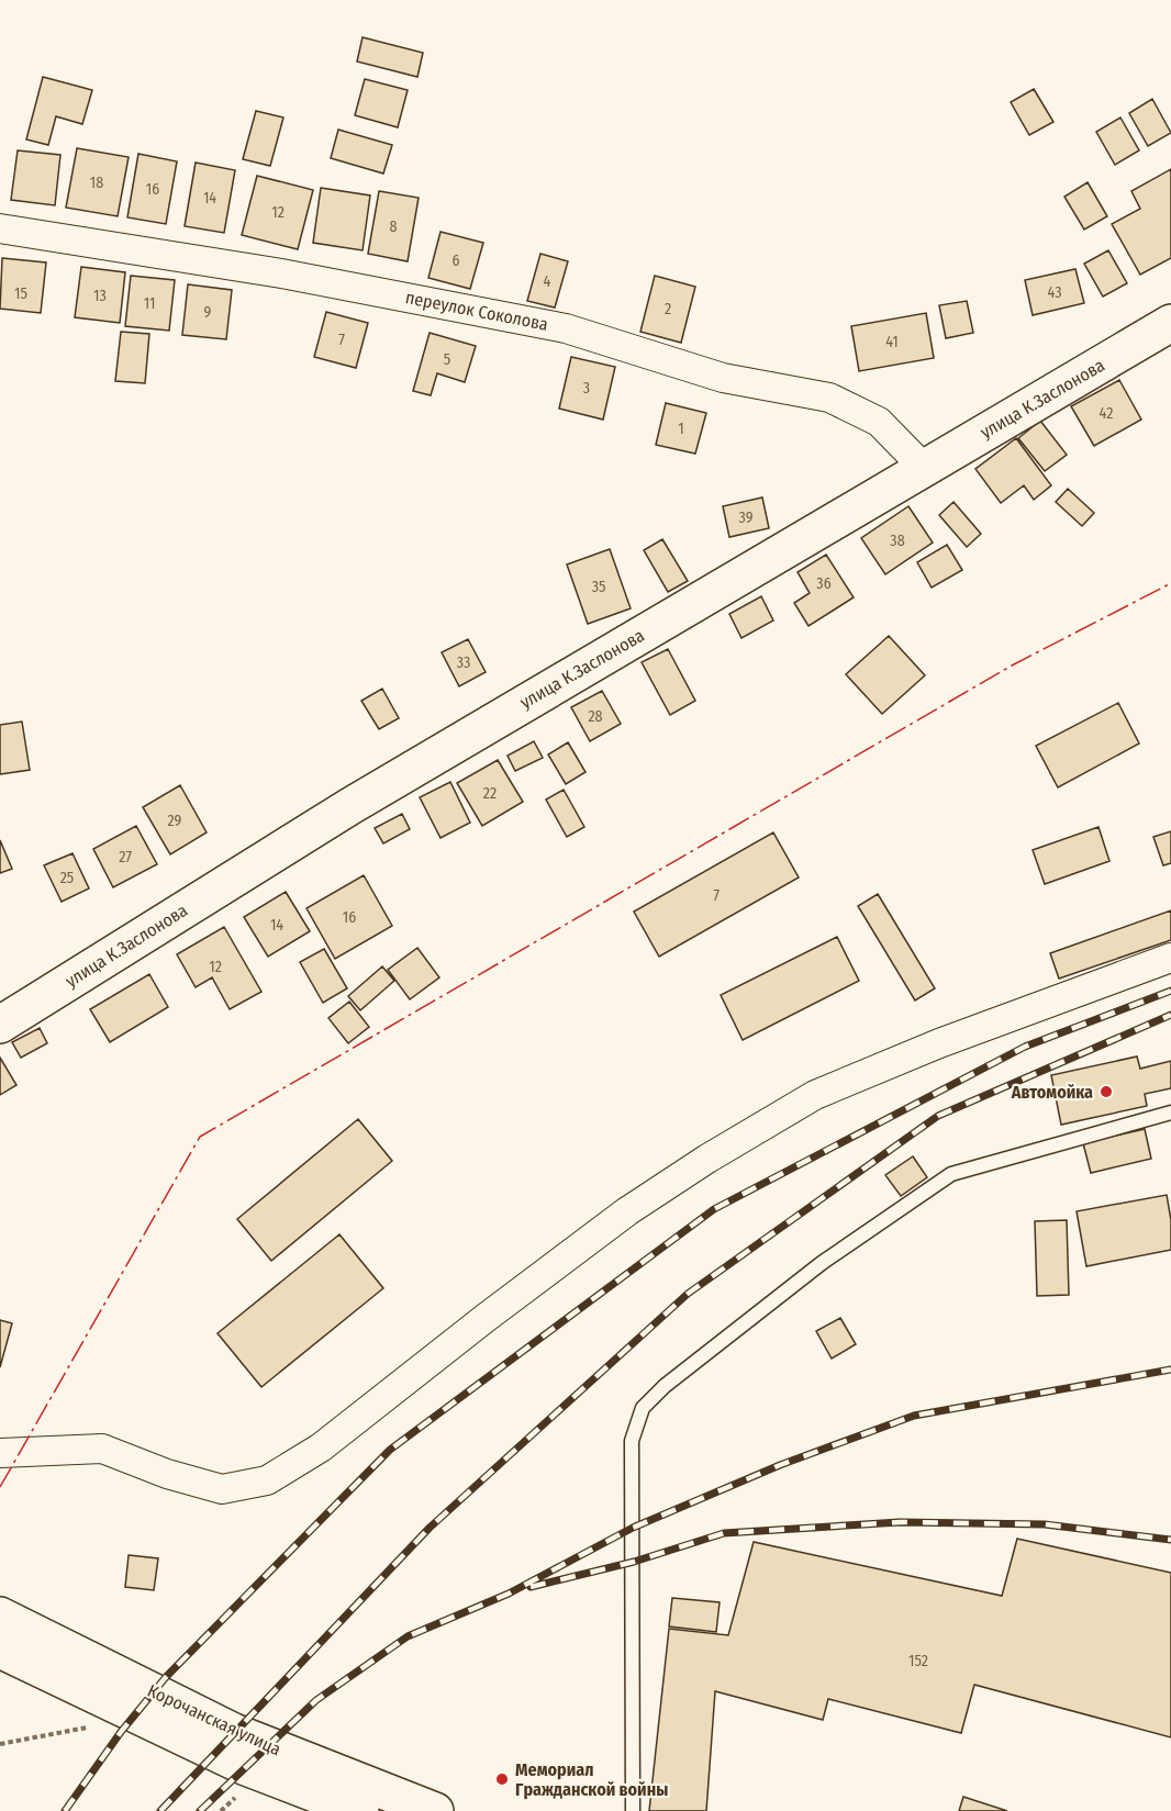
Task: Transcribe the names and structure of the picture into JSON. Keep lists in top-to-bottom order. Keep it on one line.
{"streets":{"street":["переулок Соколова","улица К.Заслонова","Корочанская улица"]},"crossings":[["переулок Соколова","улица К.Заслонова"]],"places":["Автомойка","Мемориал Гражданской войны"],"house_numbers":["18","16","14","12","8","6","4","43","15","13","11","2","9","7","41","5","3","42","1","39","38","36","35","33","28","22","29","27","25","7","16","14","12","152"]}
